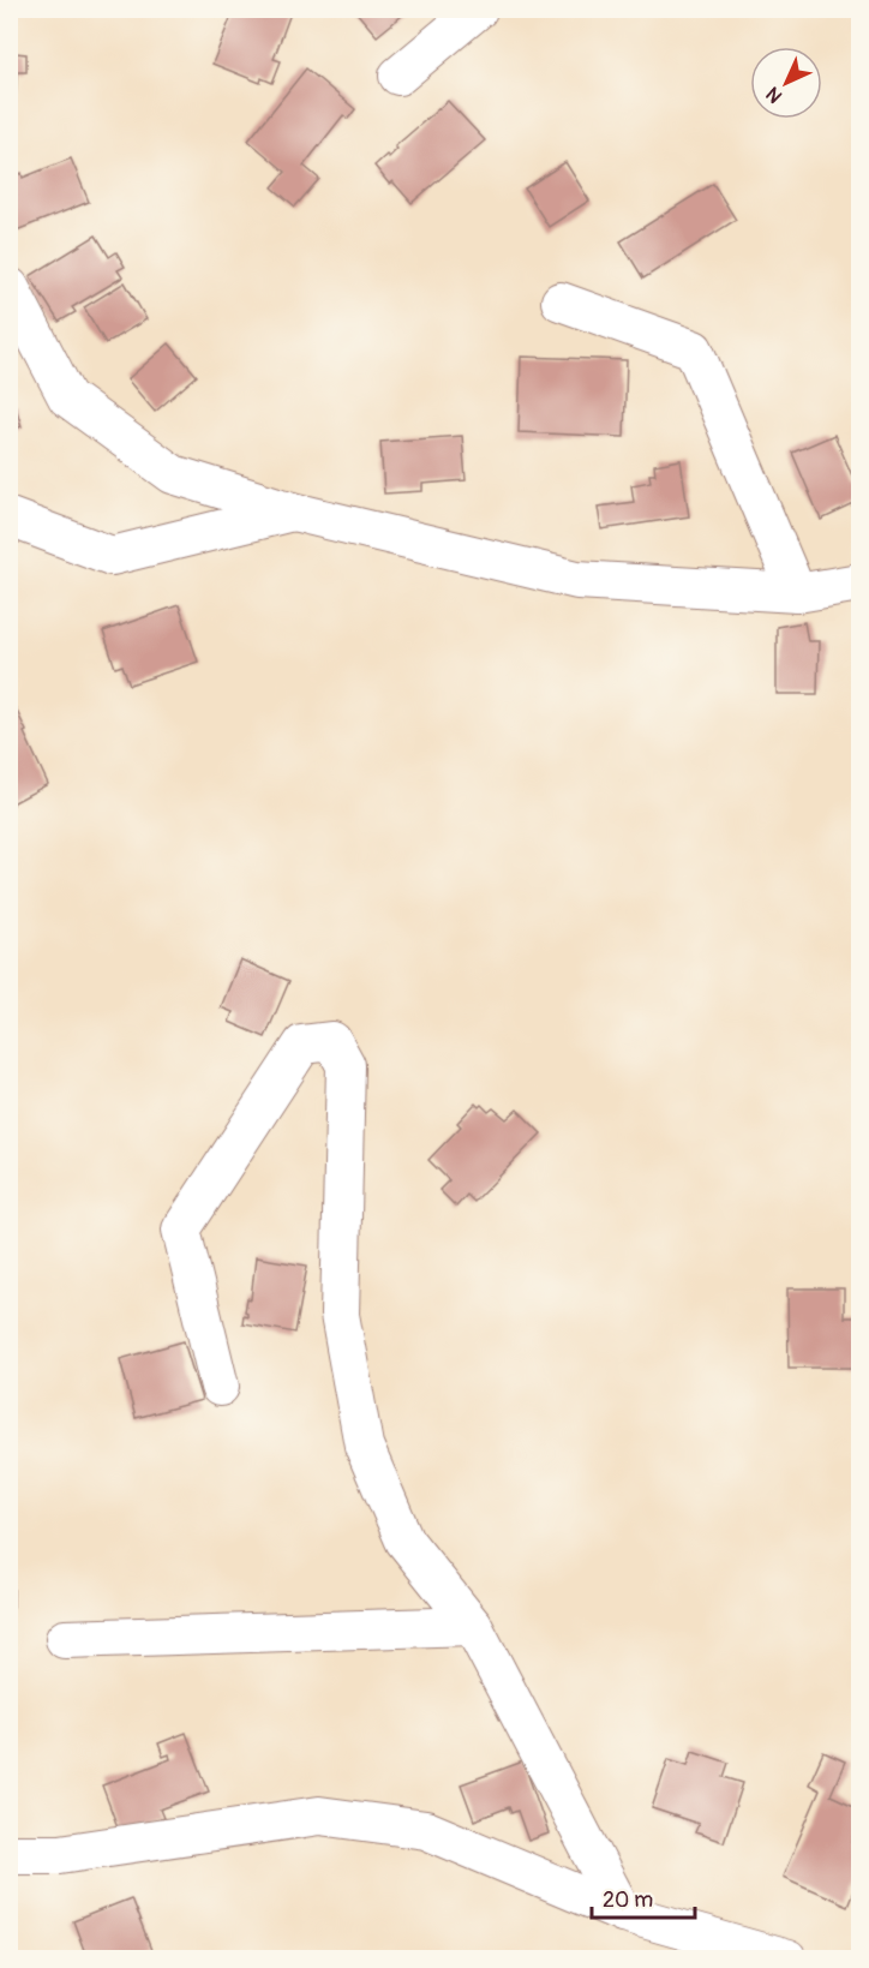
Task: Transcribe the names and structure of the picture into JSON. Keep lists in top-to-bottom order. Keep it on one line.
{"scale_bar":"20 m","north":"bottom left"}
